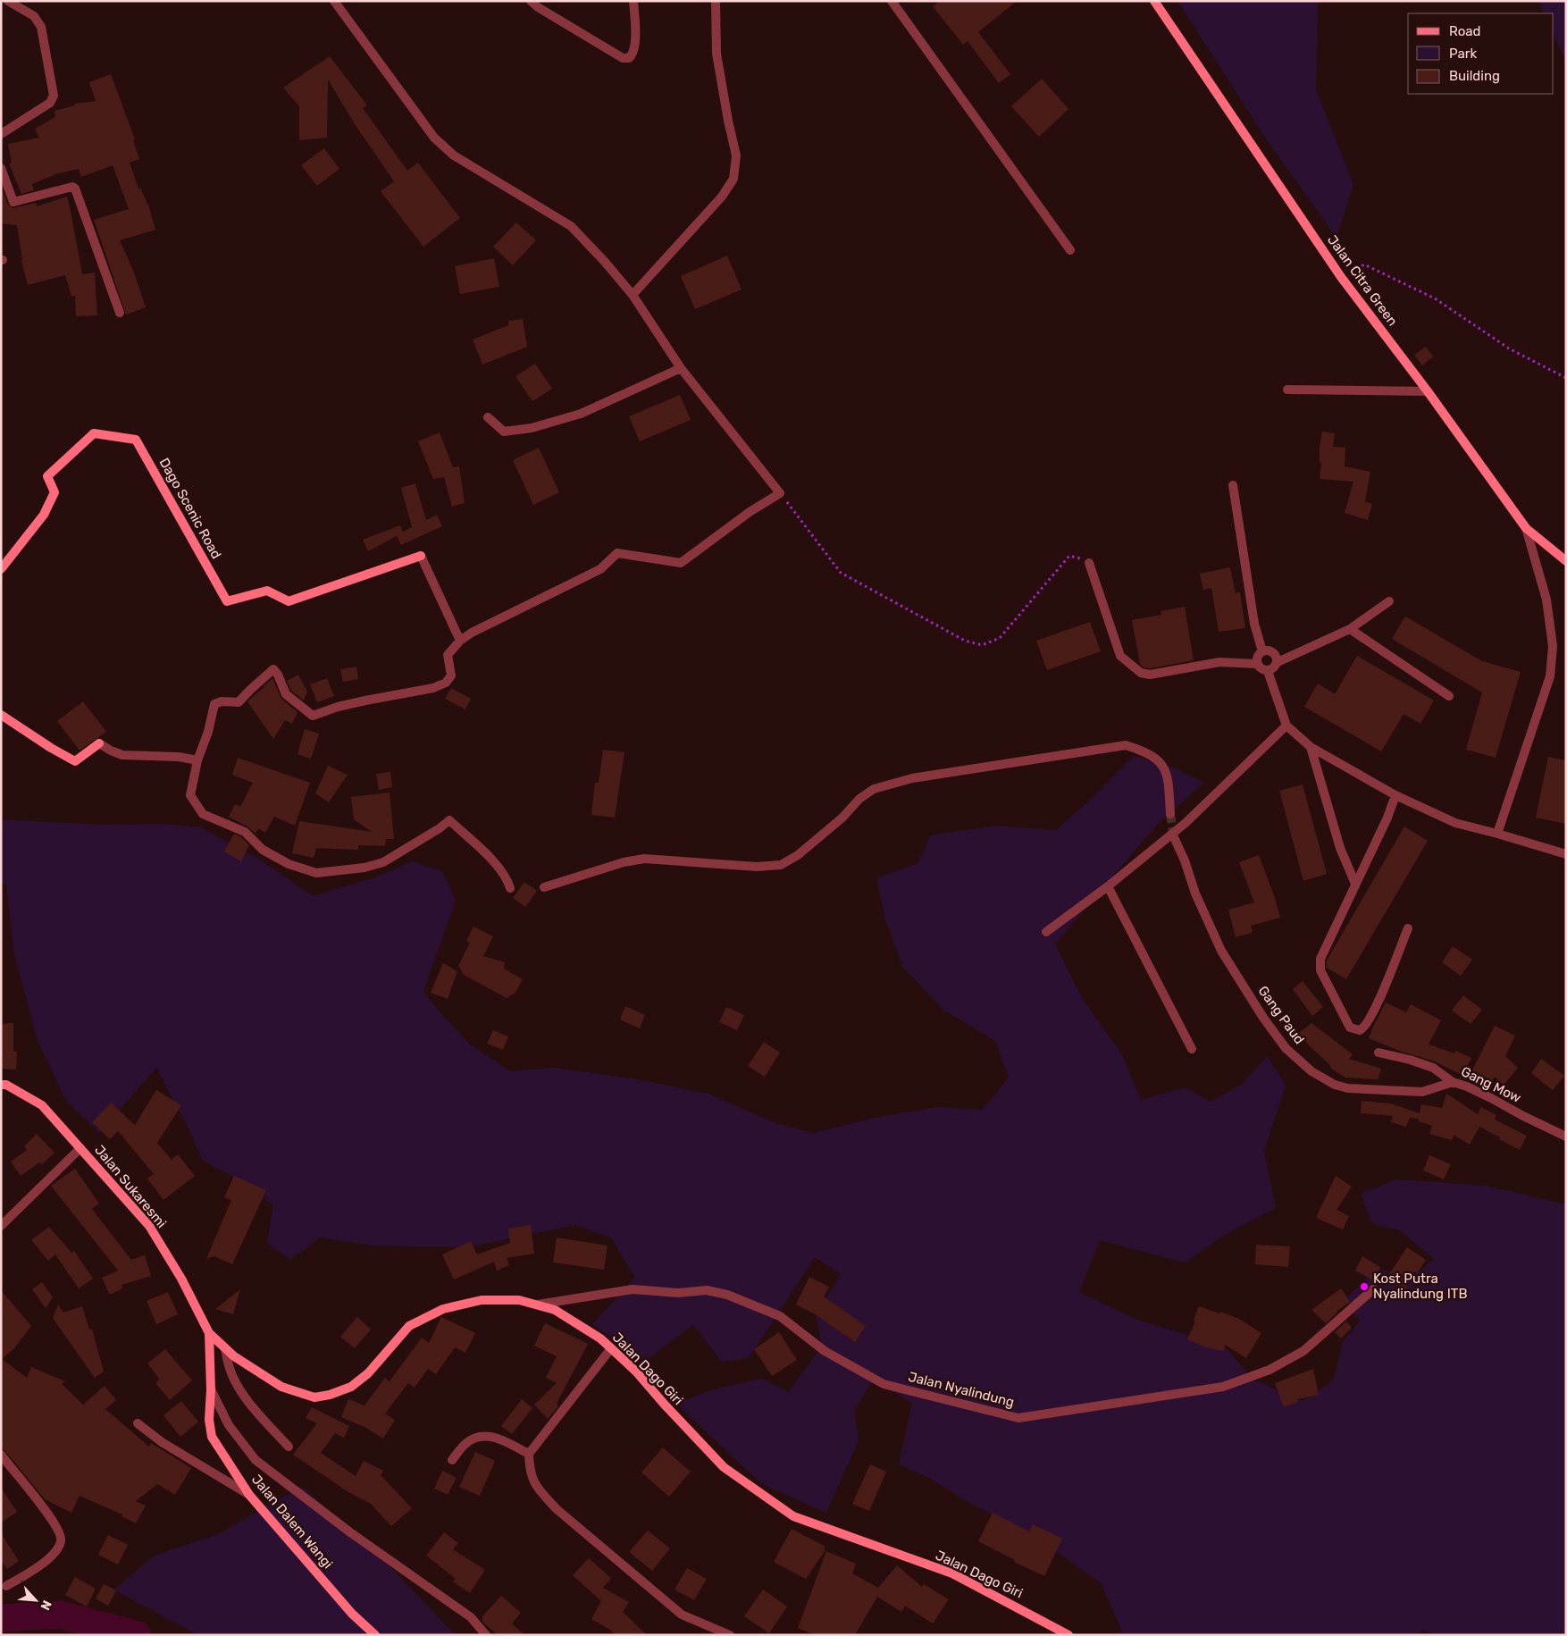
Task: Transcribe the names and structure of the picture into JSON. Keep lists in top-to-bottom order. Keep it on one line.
{"streets":{"street":["Jalan Citra Green","Dago Scenic Road","Gang Paud","Gang Mow","Jalan Sukaresmi","Jalan Dago Giri","Jalan Nyalindung","Jalan Dalem Wangi"]},"crossings":[["Gang Paud","Gang Mow"],["Jalan Sukaresmi","Jalan Dago Giri"],["Jalan Sukaresmi","Jalan Dalem Wangi"],["Jalan Dago Giri","Jalan Nyalindung"],["Jalan Dago Giri","Jalan Dalem Wangi"]],"places":["Kost Putra Nyalindung ITB"],"legend":["Road","Park","Building"],"north":"bottom right"}
